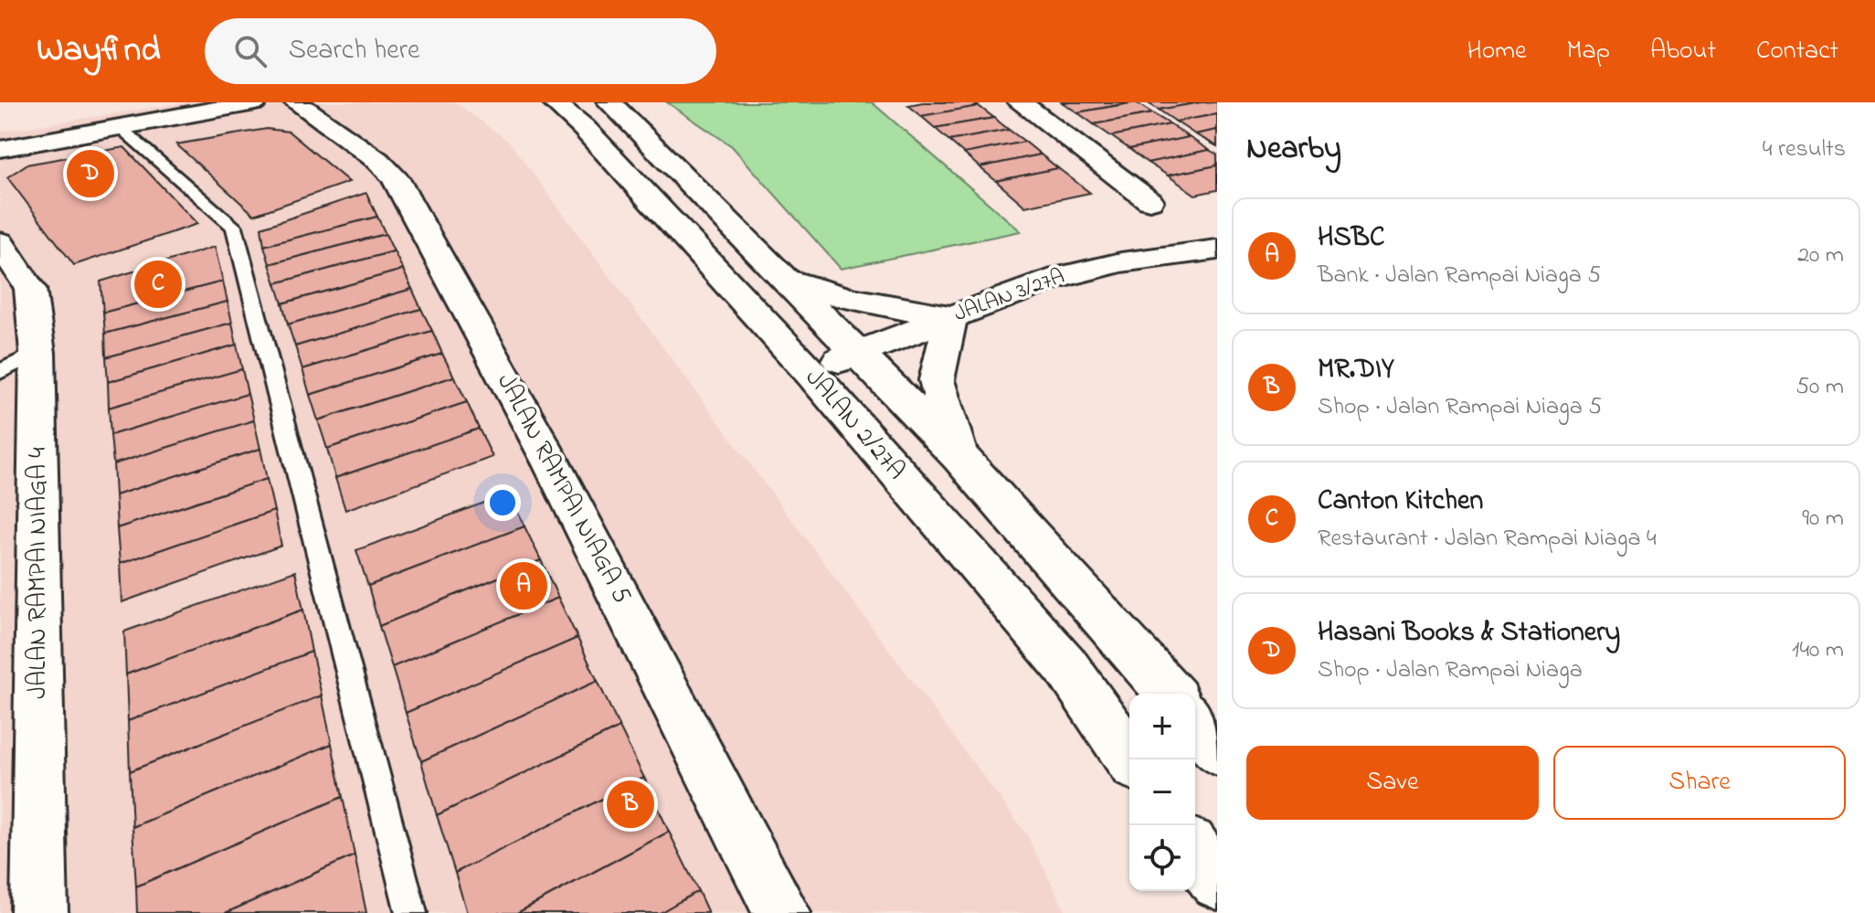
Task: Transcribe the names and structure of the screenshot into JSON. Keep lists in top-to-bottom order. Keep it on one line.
{"streets":{"street":["JALAN 3/27A","JALAN 2/27A","JALAN RAMPAI NIAGA 5","JALAN RAMPAI NIAGA 4"]},"crossings":[["JALAN 3/27A","JALAN 2/27A"]],"page":{"header":"Wayfind","search":"Search here","nav":["Home","Map","About","Contact"],"heading":["Nearby","4 results"],"pins":["D","C","A","B"],"list":[{"mark":"A","name":"HSBC","note":"Bank · Jalan Rampai Niaga 5","value":"20 m"},{"mark":"B","name":"MR.DIY","note":"Shop · Jalan Rampai Niaga 5","value":"50 m"},{"mark":"C","name":"Canton Kitchen","note":"Restaurant · Jalan Rampai Niaga 4","value":"90 m"},{"mark":"D","name":"Hasani Books & Stationery","note":"Shop · Jalan Rampai Niaga","value":"140 m"}],"map_buttons":["+","−"],"buttons":["Save","Share"]}}
